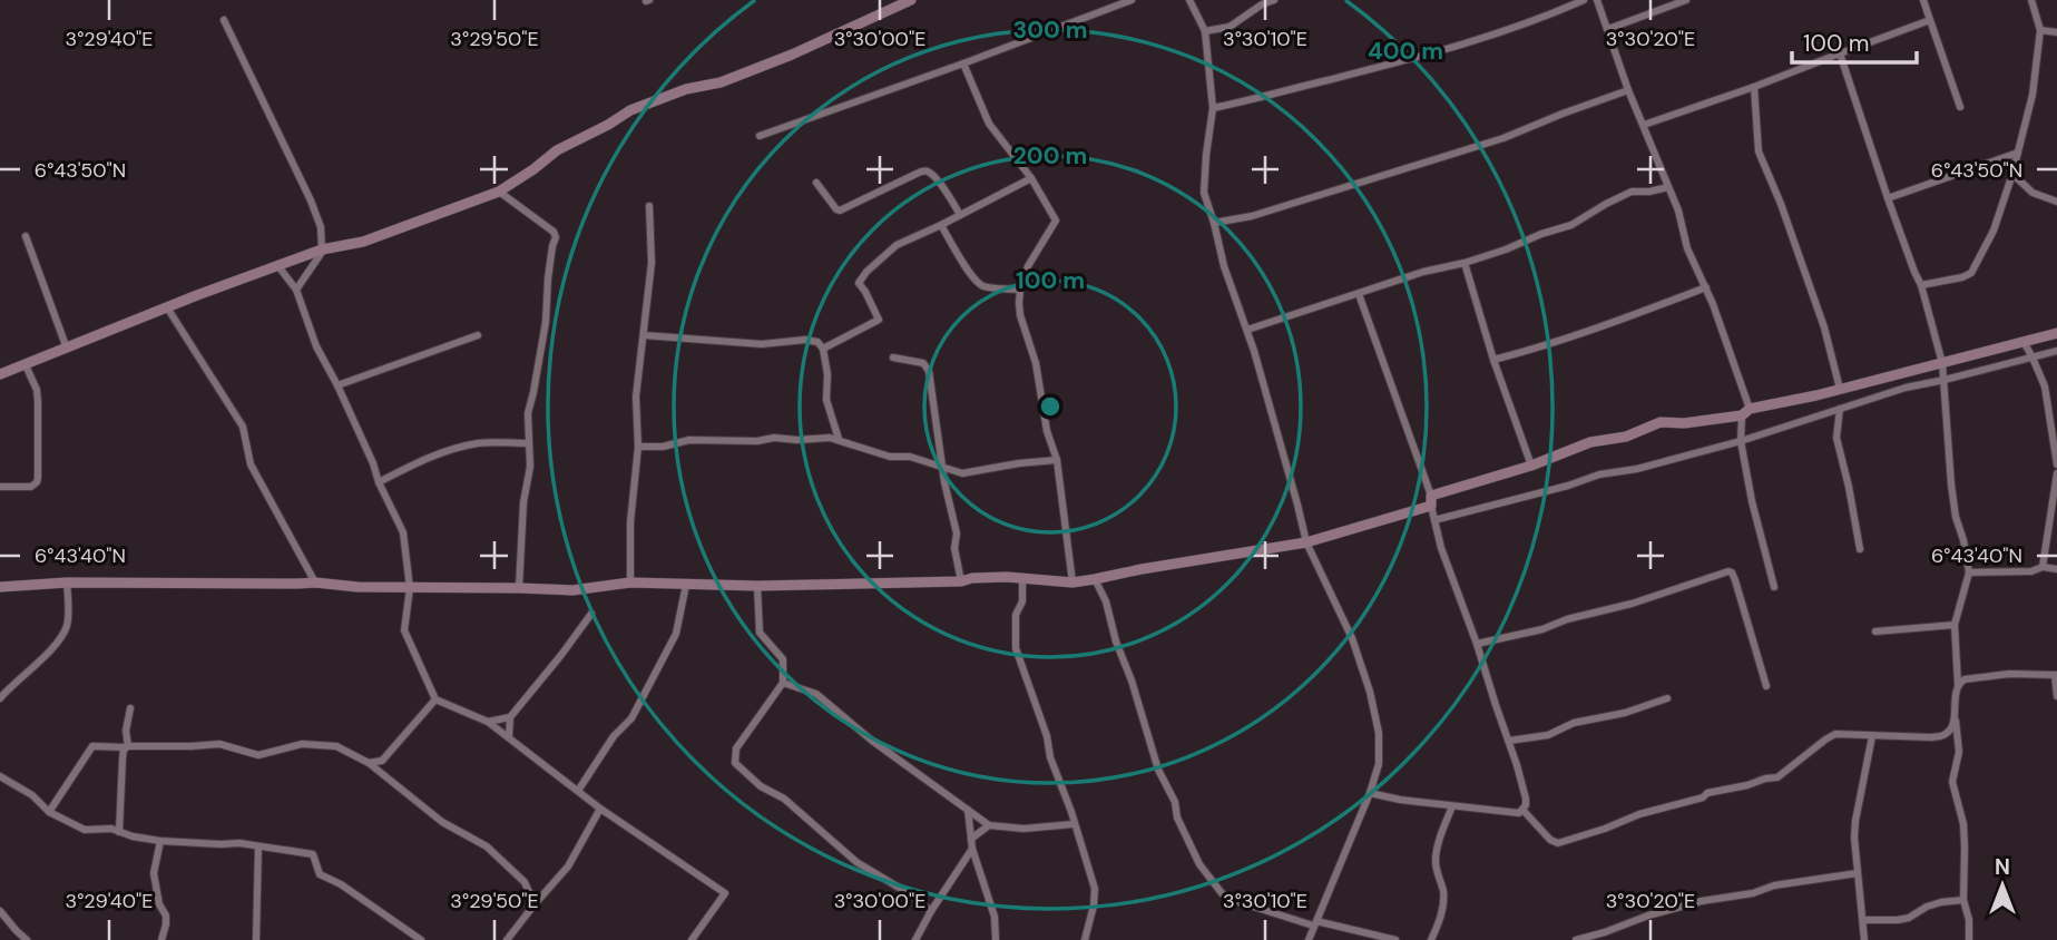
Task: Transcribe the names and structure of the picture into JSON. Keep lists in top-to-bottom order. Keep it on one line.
{"scale_bar":"100 m","north":"top","coordinates":["3°29'40\"E","3°29'50\"E","3°30'00\"E","3°30'10\"E","3°30'20\"E","6°43'50\"N","6°43'40\"N"],"rings":["300 m","400 m","200 m","100 m"]}
